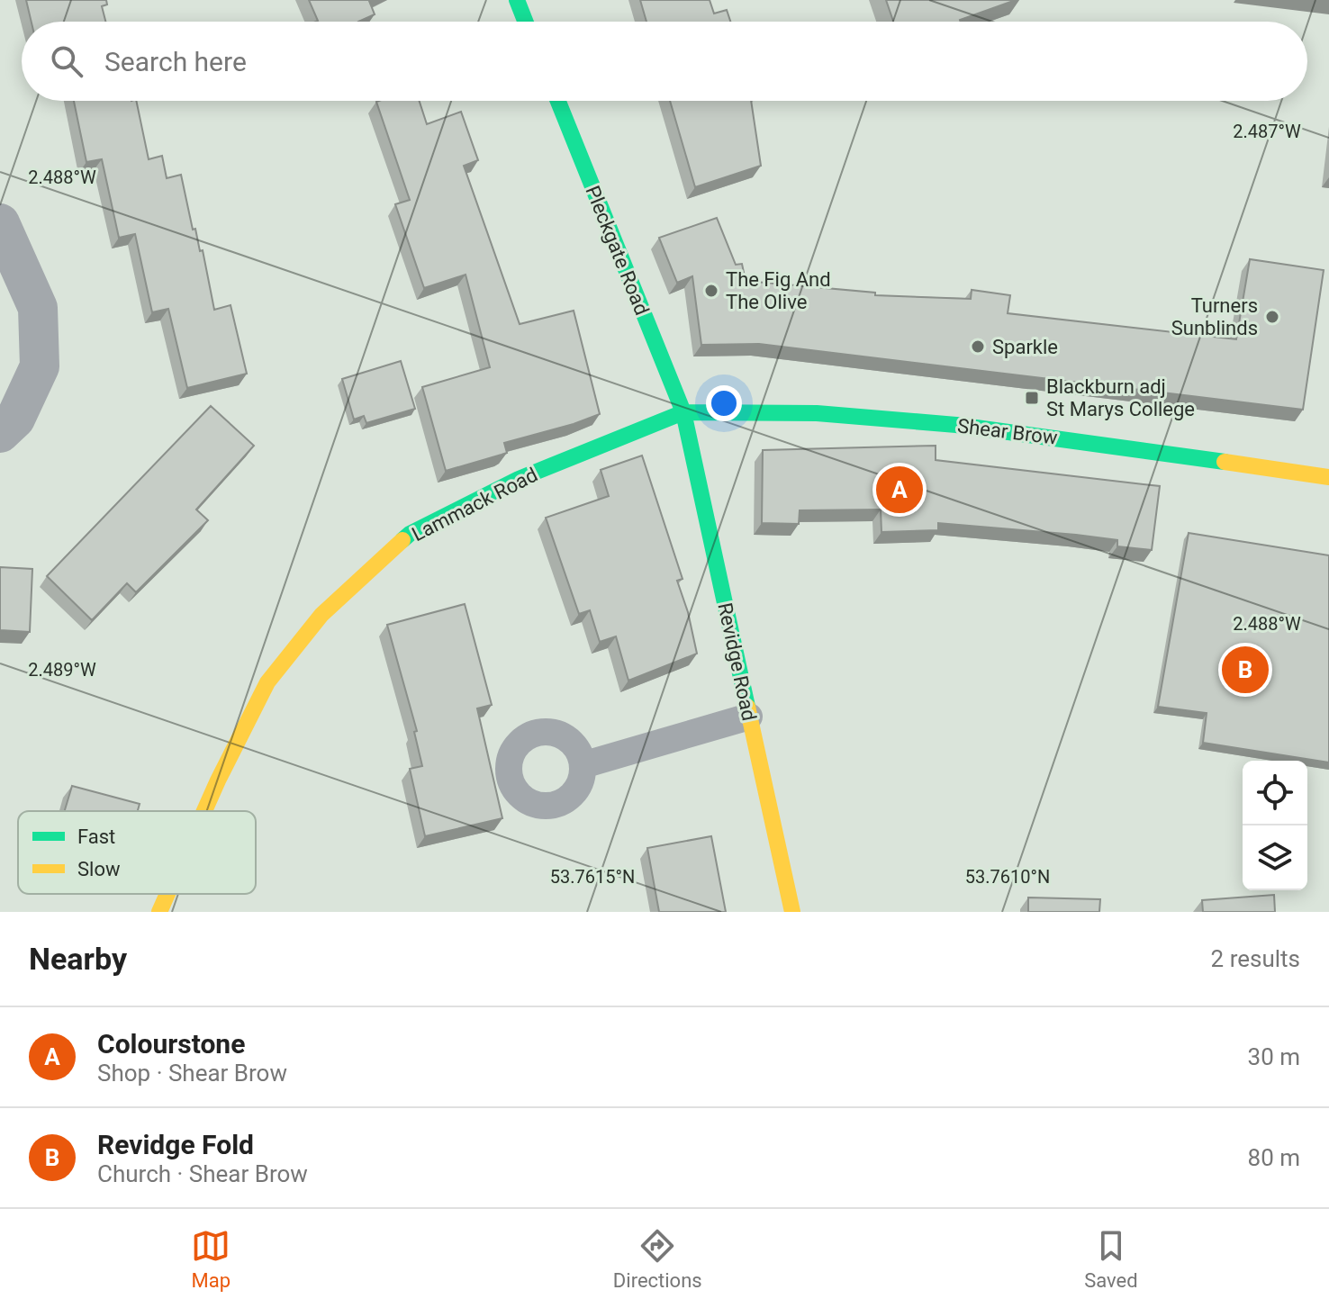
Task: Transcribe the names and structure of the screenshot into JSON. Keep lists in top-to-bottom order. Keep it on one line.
{"streets":{"street":["Pleckgate Road","Shear Brow","Lammack Road","Revidge Road"]},"crossings":[["Pleckgate Road","Shear Brow"],["Pleckgate Road","Lammack Road"],["Pleckgate Road","Revidge Road"],["Shear Brow","Lammack Road"],["Shear Brow","Revidge Road"],["Lammack Road","Revidge Road"]],"places":{"other":["The Fig And The Olive","Turners Sunblinds","Sparkle"],"transit":["Blackburn adj St Marys College"]},"legend":["Fast","Slow"],"page":{"search":"Search here","pins":["A","B"],"heading":["Nearby","2 results"],"list":[{"mark":"A","name":"Colourstone","note":"Shop · Shear Brow","value":"30 m"},{"mark":"B","name":"Revidge Fold","note":"Church · Shear Brow","value":"80 m"}],"nav":["Map","Directions","Saved"]},"coordinates":["2.487°W","2.488°W","2.489°W","53.7615°N","53.7610°N"]}
